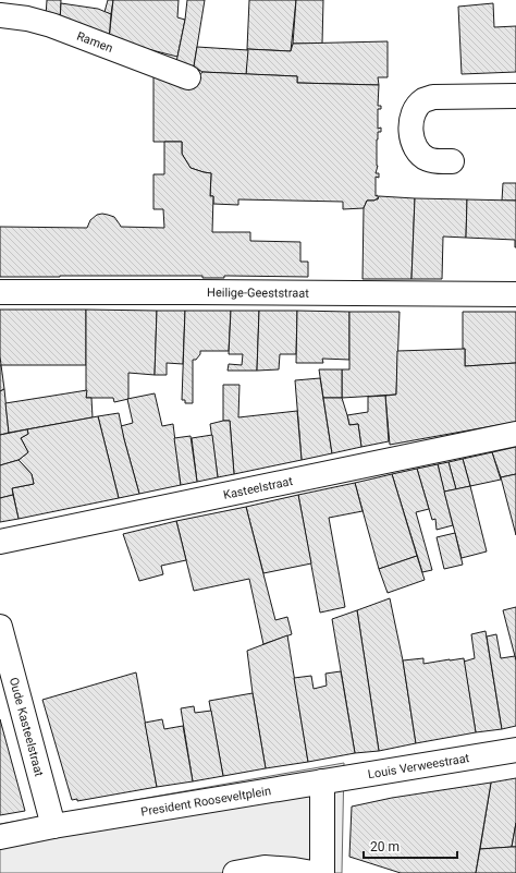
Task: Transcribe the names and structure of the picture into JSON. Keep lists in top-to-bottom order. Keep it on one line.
{"streets":{"street":["Ramen","Heilige-Geeststraat","Kasteelstraat","Oude Kasteelstraat","Louis Verweestraat","President Rooseveltplein"]},"crossings":[["Oude Kasteelstraat","President Rooseveltplein"],["Louis Verweestraat","President Rooseveltplein"]],"scale_bar":"20 m"}
